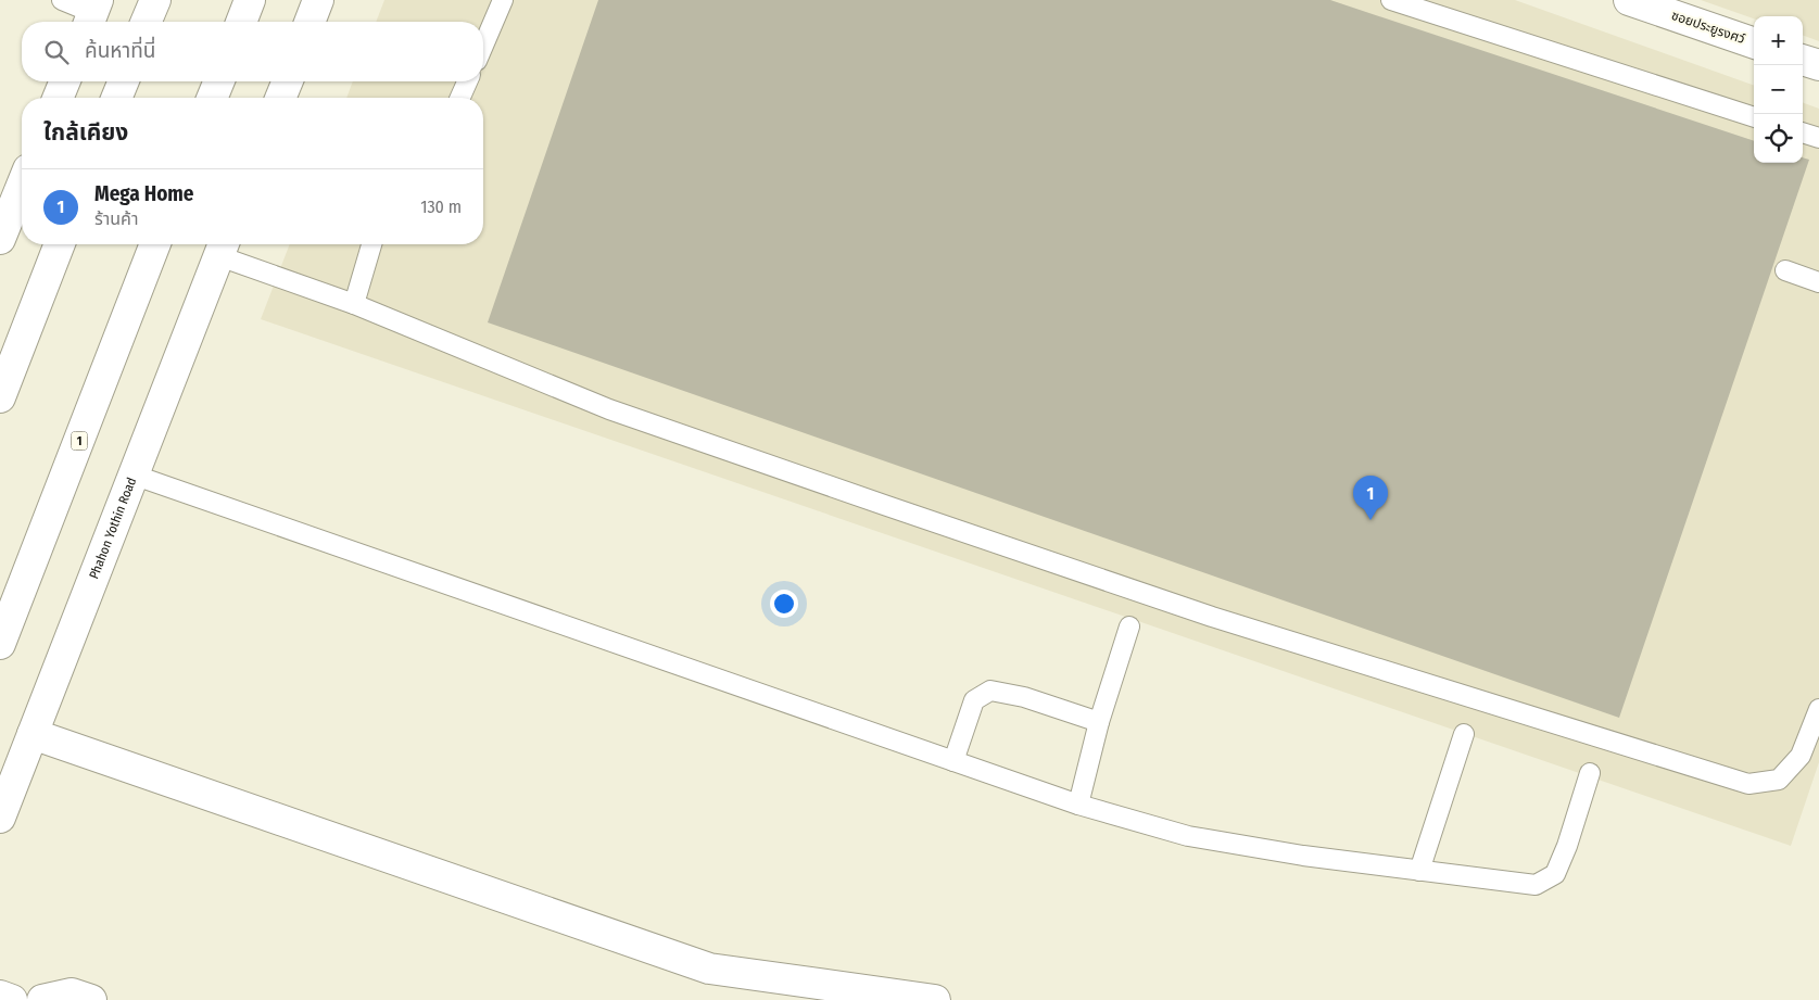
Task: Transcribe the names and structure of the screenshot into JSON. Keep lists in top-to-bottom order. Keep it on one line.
{"streets":{"main road":["ซอยประยูรงศว์","1","Phahon Yothin Road"]},"page":{"map_buttons":["+","−"],"search":"ค้นหาที่นี่","heading":"ใกล้เคียง","list":[{"mark":"1","name":"Mega Home","note":"ร้านค้า","value":"130 m"}],"pins":"1"}}
